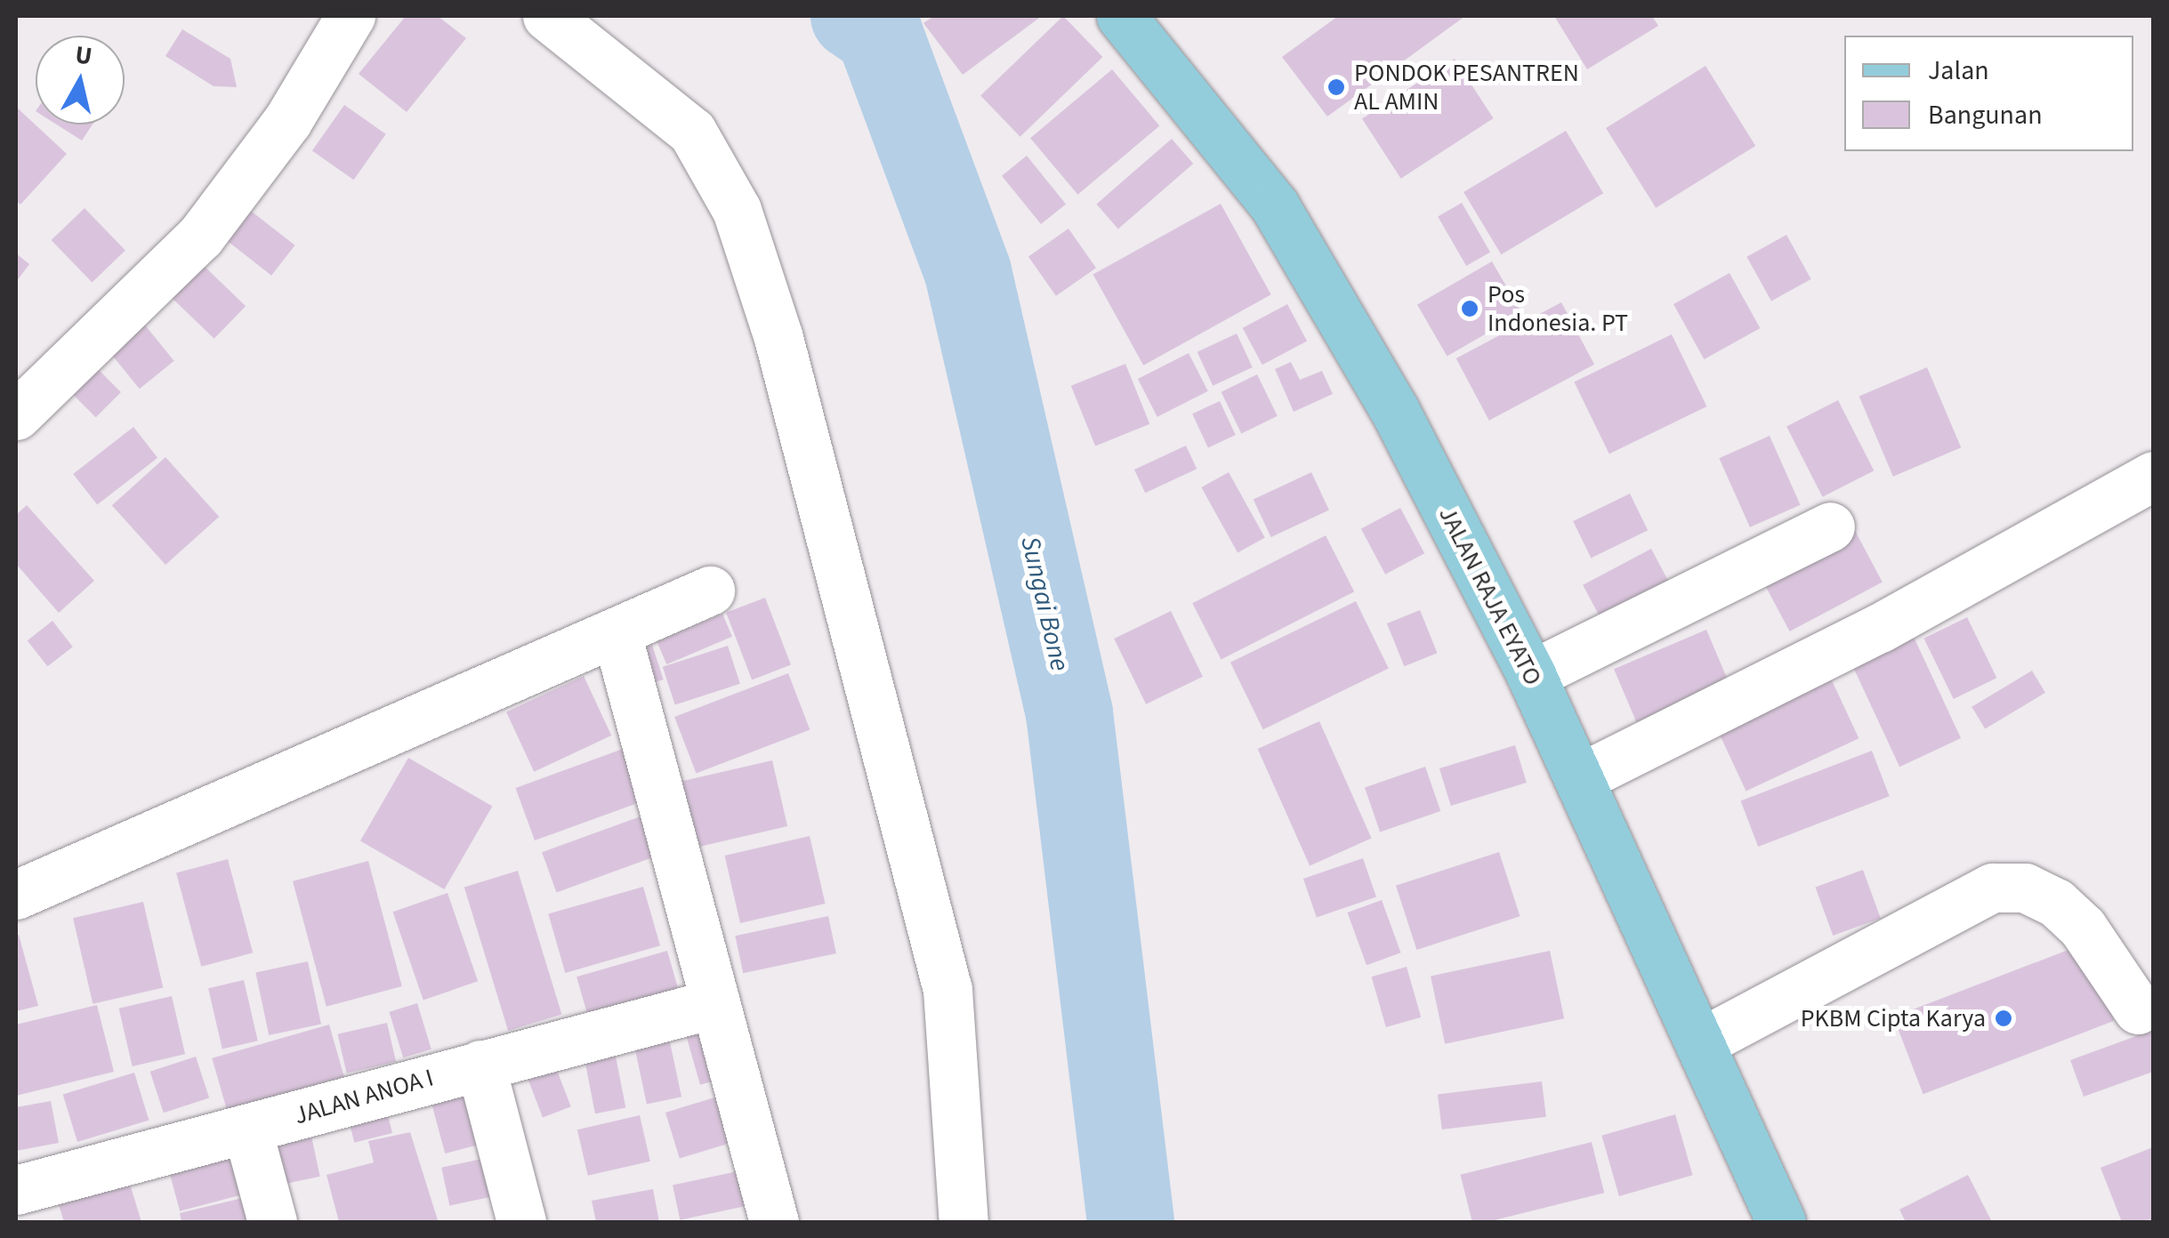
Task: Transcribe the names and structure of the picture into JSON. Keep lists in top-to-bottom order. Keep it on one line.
{"streets":{"main road":["JALAN RAJA EYATO"],"street":["JALAN ANOA I"]},"water":["Sungai Bone"],"places":["PONDOK PESANTREN AL AMIN","Pos Indonesia. PT","PKBM Cipta Karya"],"legend":["Jalan","Bangunan"],"north":"top"}
